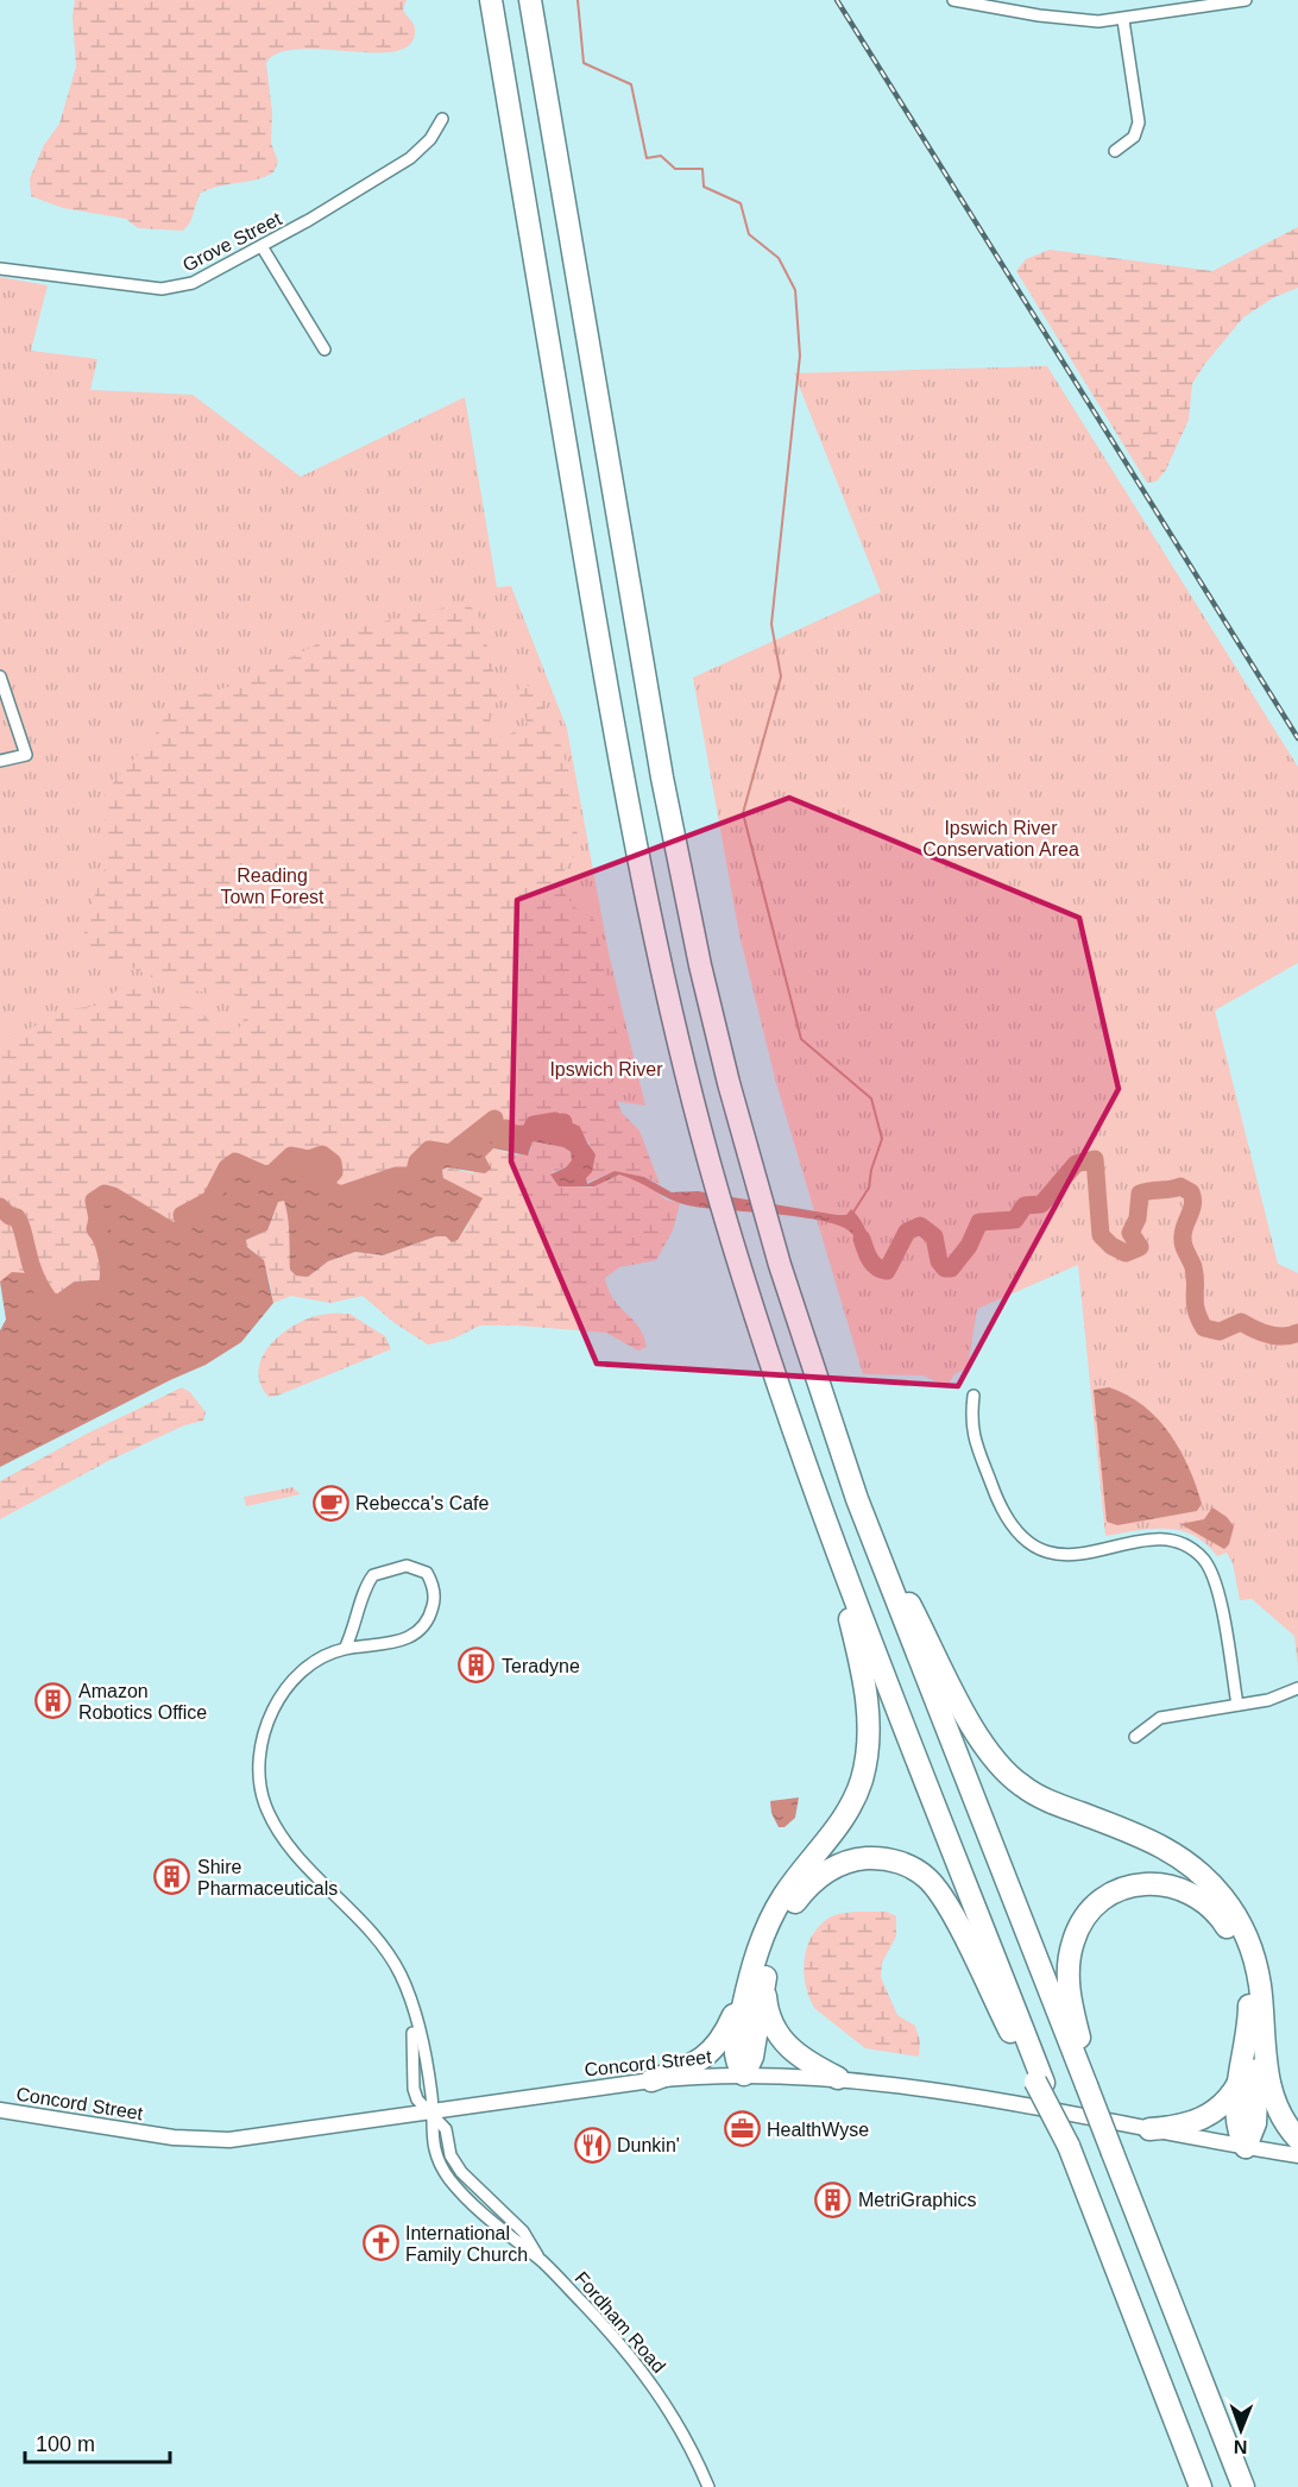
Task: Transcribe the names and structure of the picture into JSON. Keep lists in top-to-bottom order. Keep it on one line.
{"streets":{"street":["Grove Street","Concord Street","Fordham Road"]},"crossings":[["Concord Street","Fordham Road"]],"parks":["Ipswich River Conservation Area","Reading Town Forest","Ipswich River"],"places":{"cafe":["Rebecca's Cafe"],"building":["Teradyne","Amazon Robotics Office","Shire Pharmaceuticals","MetriGraphics"],"office":["HealthWyse"],"restaurant":["Dunkin'"],"church":["International Family Church"]},"scale_bar":"100 m","north":"bottom"}
